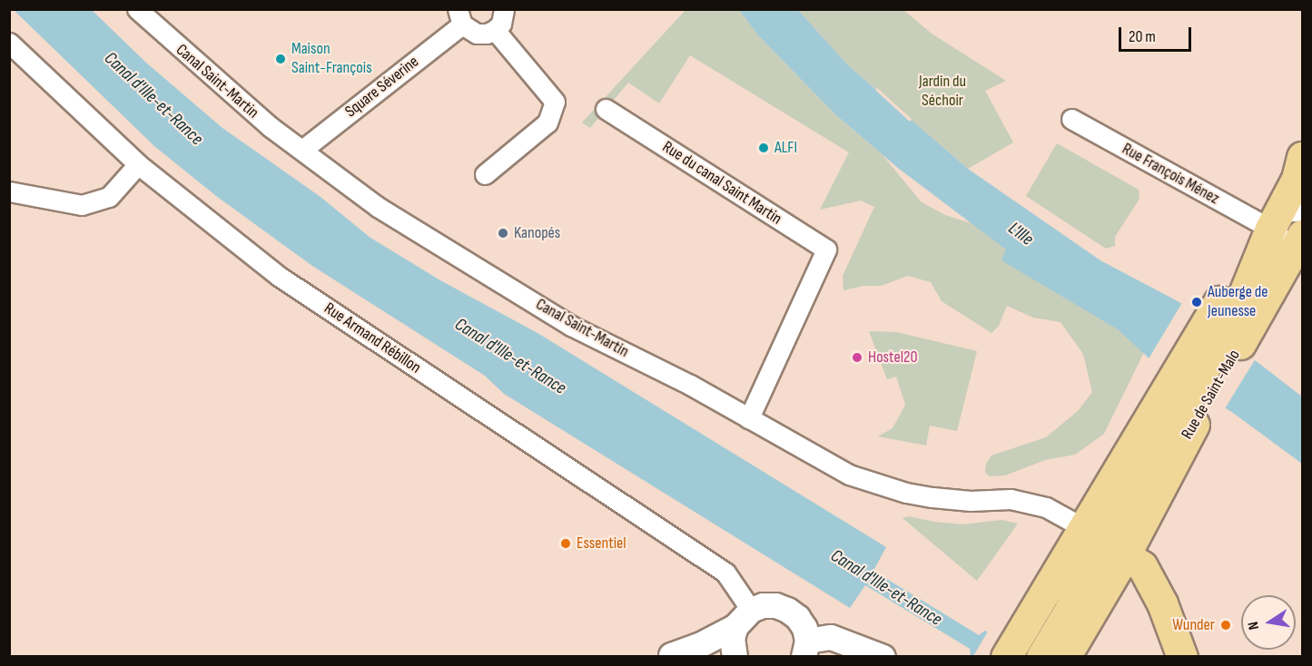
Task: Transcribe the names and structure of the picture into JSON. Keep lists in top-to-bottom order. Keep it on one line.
{"streets":{"main road":["Rue de Saint-Malo"],"street":["Canal Saint-Martin","Square Séverine","Rue François Ménez","Rue du canal Saint Martin","Rue Armand Rébillon"]},"crossings":[["Canal Saint-Martin","Square Séverine"],["Canal Saint-Martin","Rue du canal Saint Martin"],["Canal Saint-Martin","Rue de Saint-Malo"],["Rue François Ménez","Rue de Saint-Malo"]],"water":["Canal d'Ille-et-Rance","L'Ille"],"parks":["Jardin du Séchoir"],"places":["Maison Saint-François","ALFI","Kanopés","Auberge de Jeunesse","Hostel20","Essentiel","Wunder"],"scale_bar":"20 m","north":"left"}
